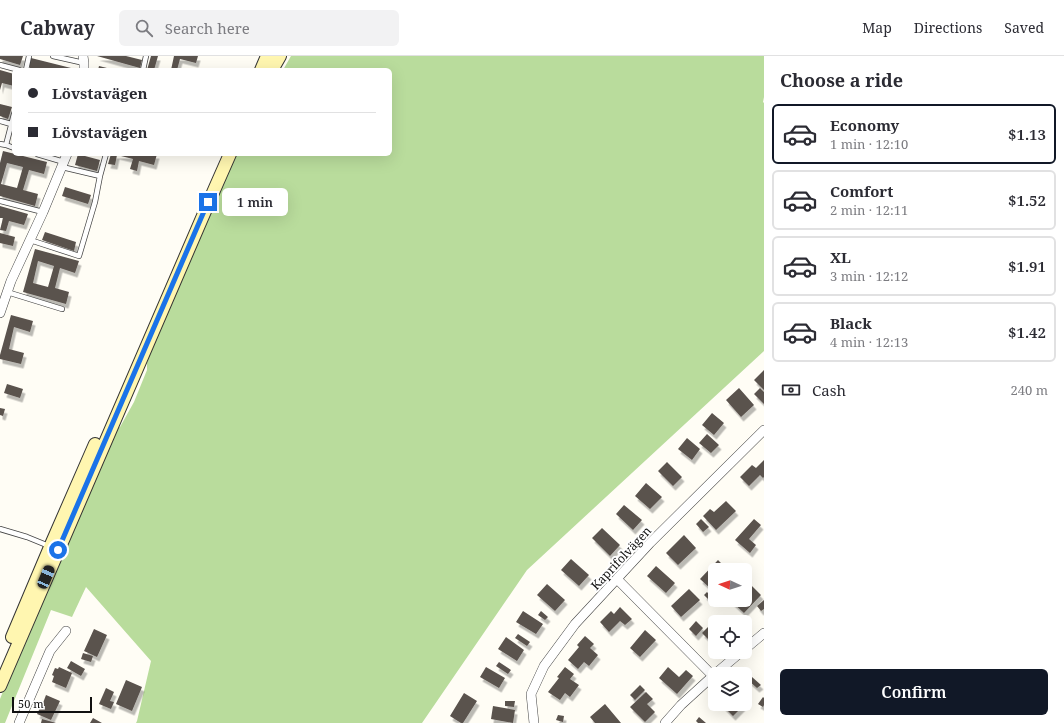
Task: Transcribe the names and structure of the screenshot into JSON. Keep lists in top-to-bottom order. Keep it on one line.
{"streets":{"street":["Kaprifolvägen"]},"scale_bar":"50 m","north":"left","page":{"header":"Cabway","search":"Search here","nav":["Map","Directions","Saved"],"heading":"Choose a ride","banner":["Lövstavägen","Lövstavägen"],"list":[{"name":"Economy","note":"1 min · 12:10","value":"$1.13"},{"name":"Comfort","note":"2 min · 12:11","value":"$1.52"},{"name":"XL","note":"3 min · 12:12","value":"$1.91"},{"name":"Black","note":"4 min · 12:13","value":"$1.42"}],"bubble":"1 min","pay":["Cash","240 m"],"buttons":"Confirm","scale":"50 m"}}
